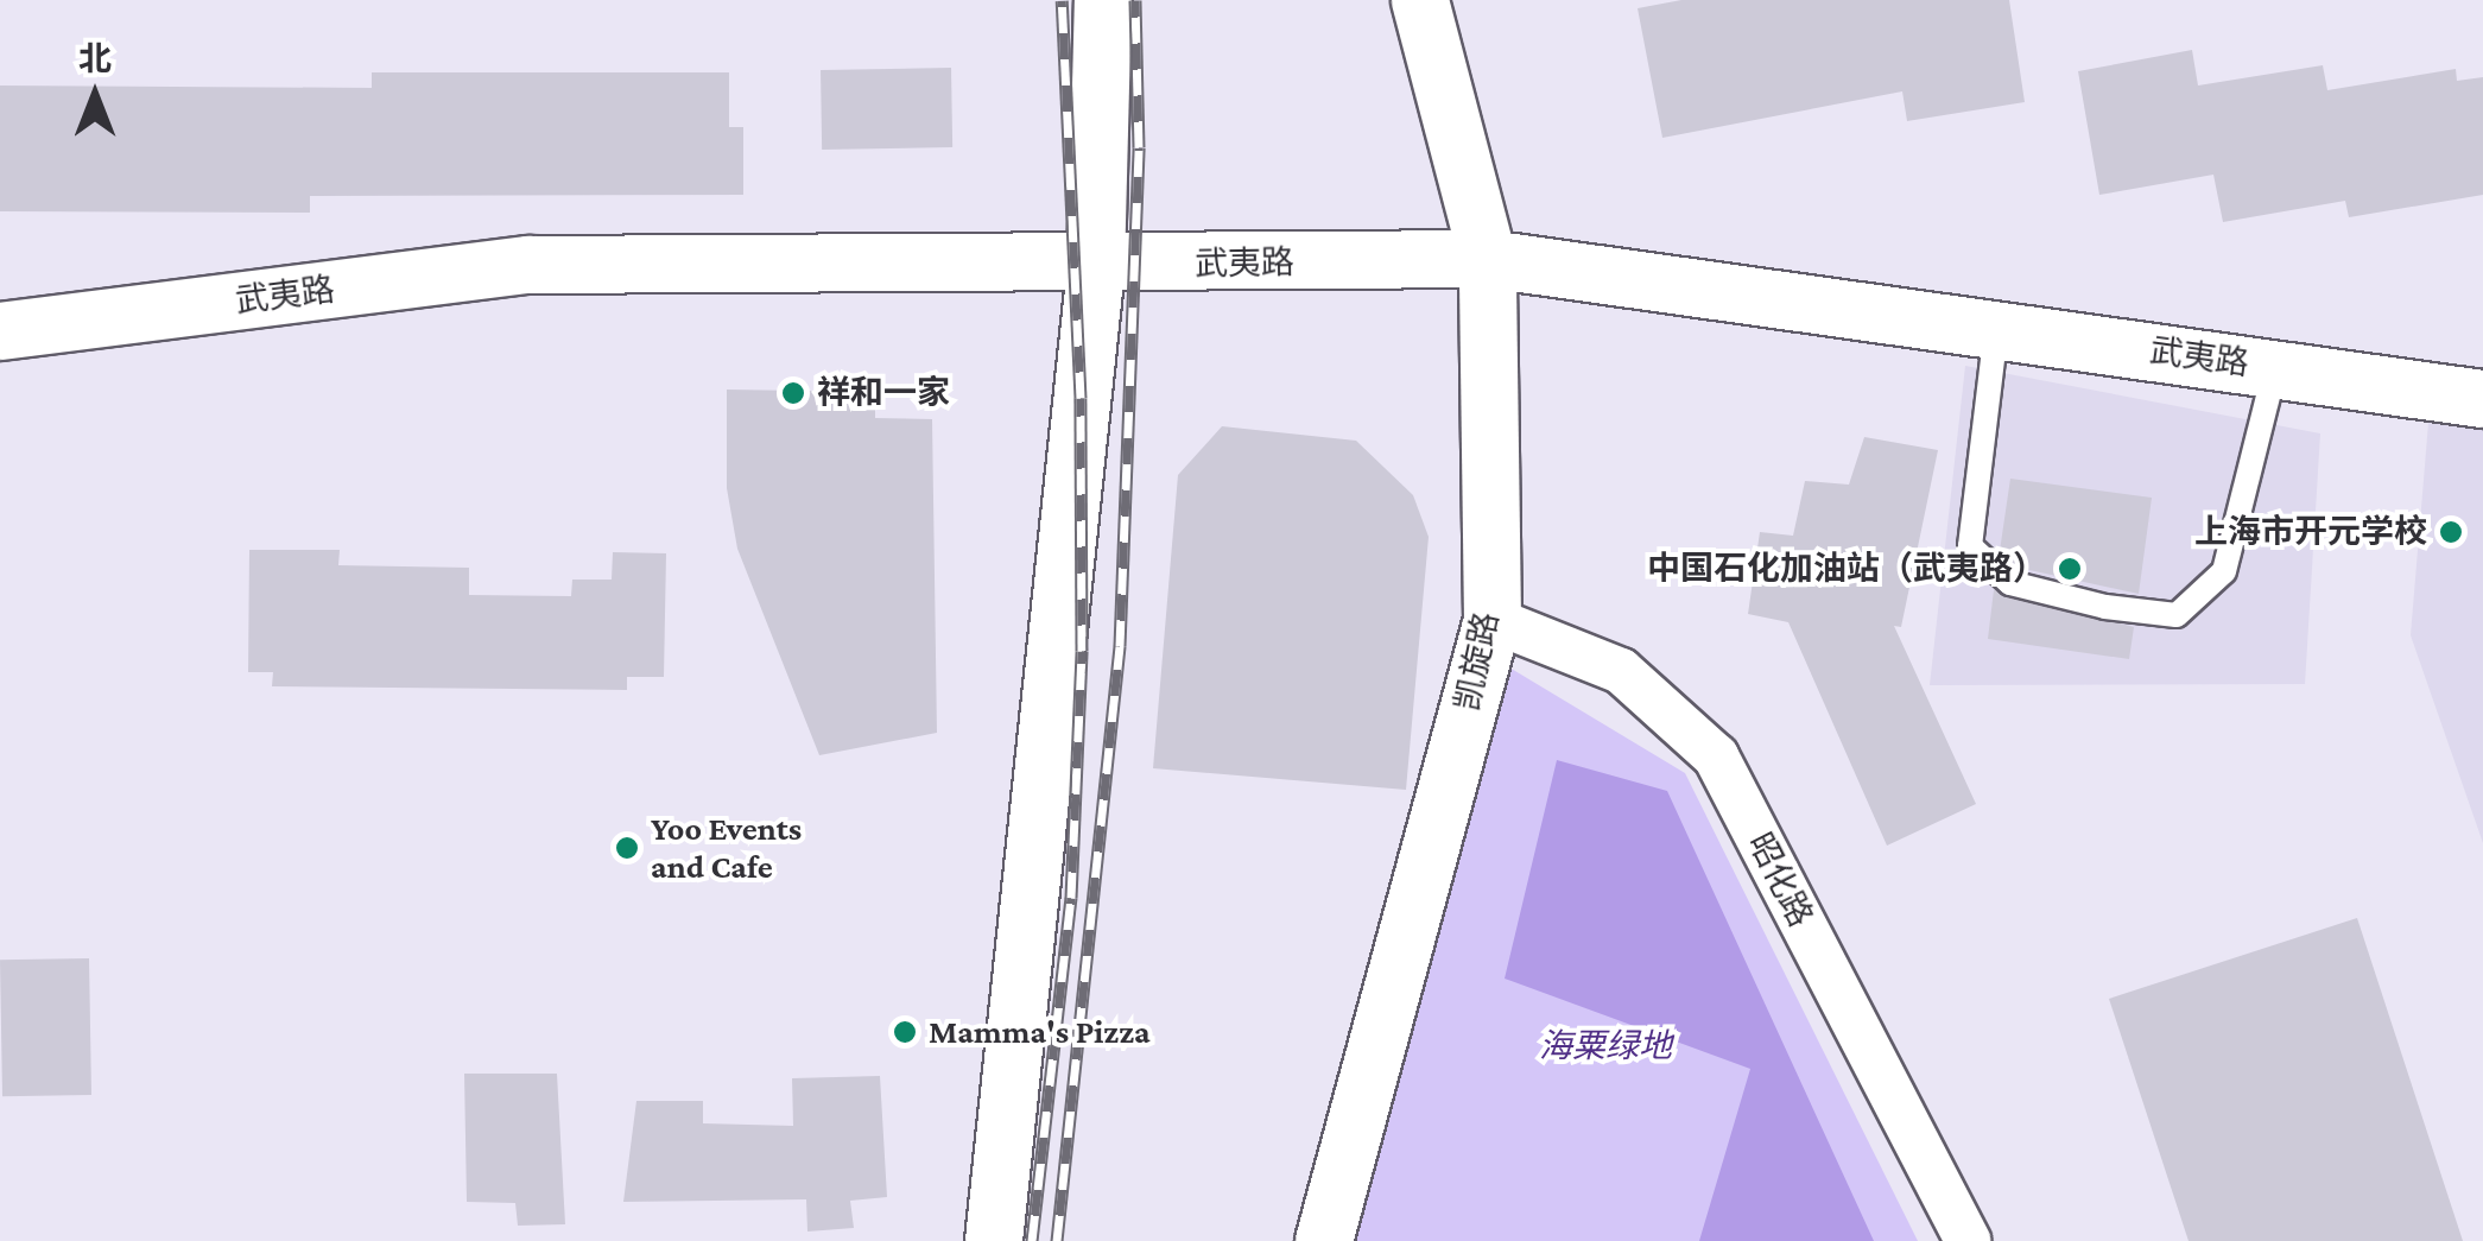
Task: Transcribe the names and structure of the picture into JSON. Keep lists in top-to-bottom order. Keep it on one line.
{"streets":{"street":["武夷路","凯旋路","昭化路"]},"crossings":[["武夷路","凯旋路"],["凯旋路","昭化路"]],"parks":["海粟绿地"],"places":["祥和一家","上海市开元学校","中国石化加油站（武夷路）","Yoo Events and Cafe","Mamma's Pizza"],"north":"top"}
